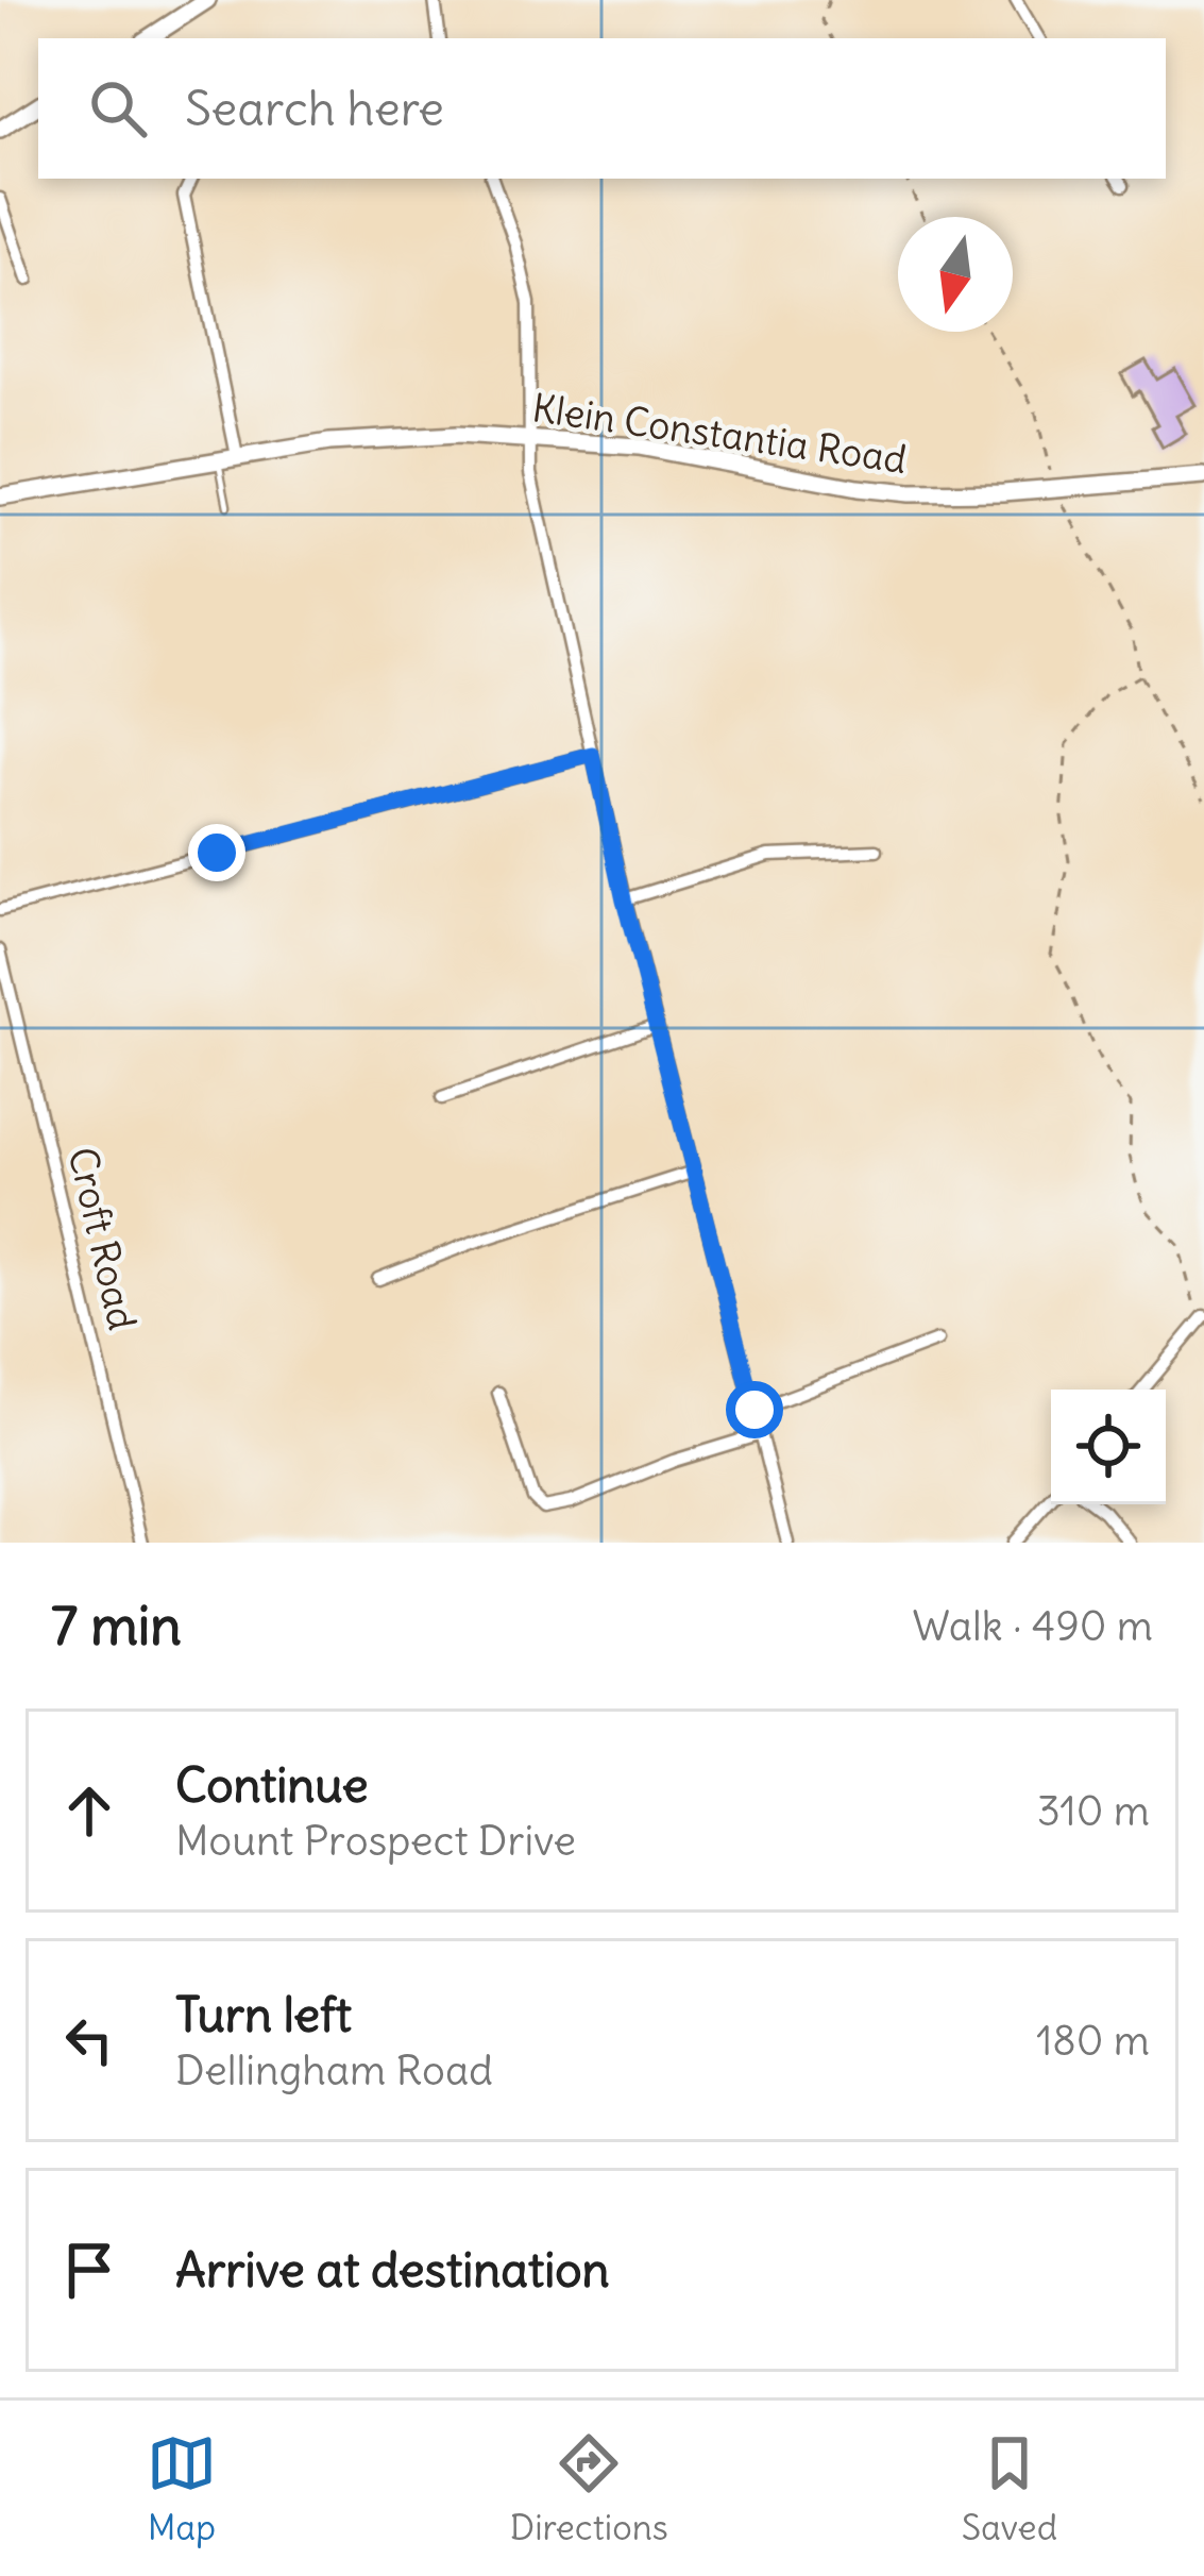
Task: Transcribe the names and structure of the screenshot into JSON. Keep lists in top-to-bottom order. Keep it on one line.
{"streets":{"street":["Klein Constantia Road","Croft Road"]},"north":"bottom","page":{"search":"Search here","heading":["7 min","Walk · 490 m"],"list":[["Continue","Mount Prospect Drive","310 m"],["Turn left","Dellingham Road","180 m"],"Arrive at destination"],"nav":["Map","Directions","Saved"]}}
